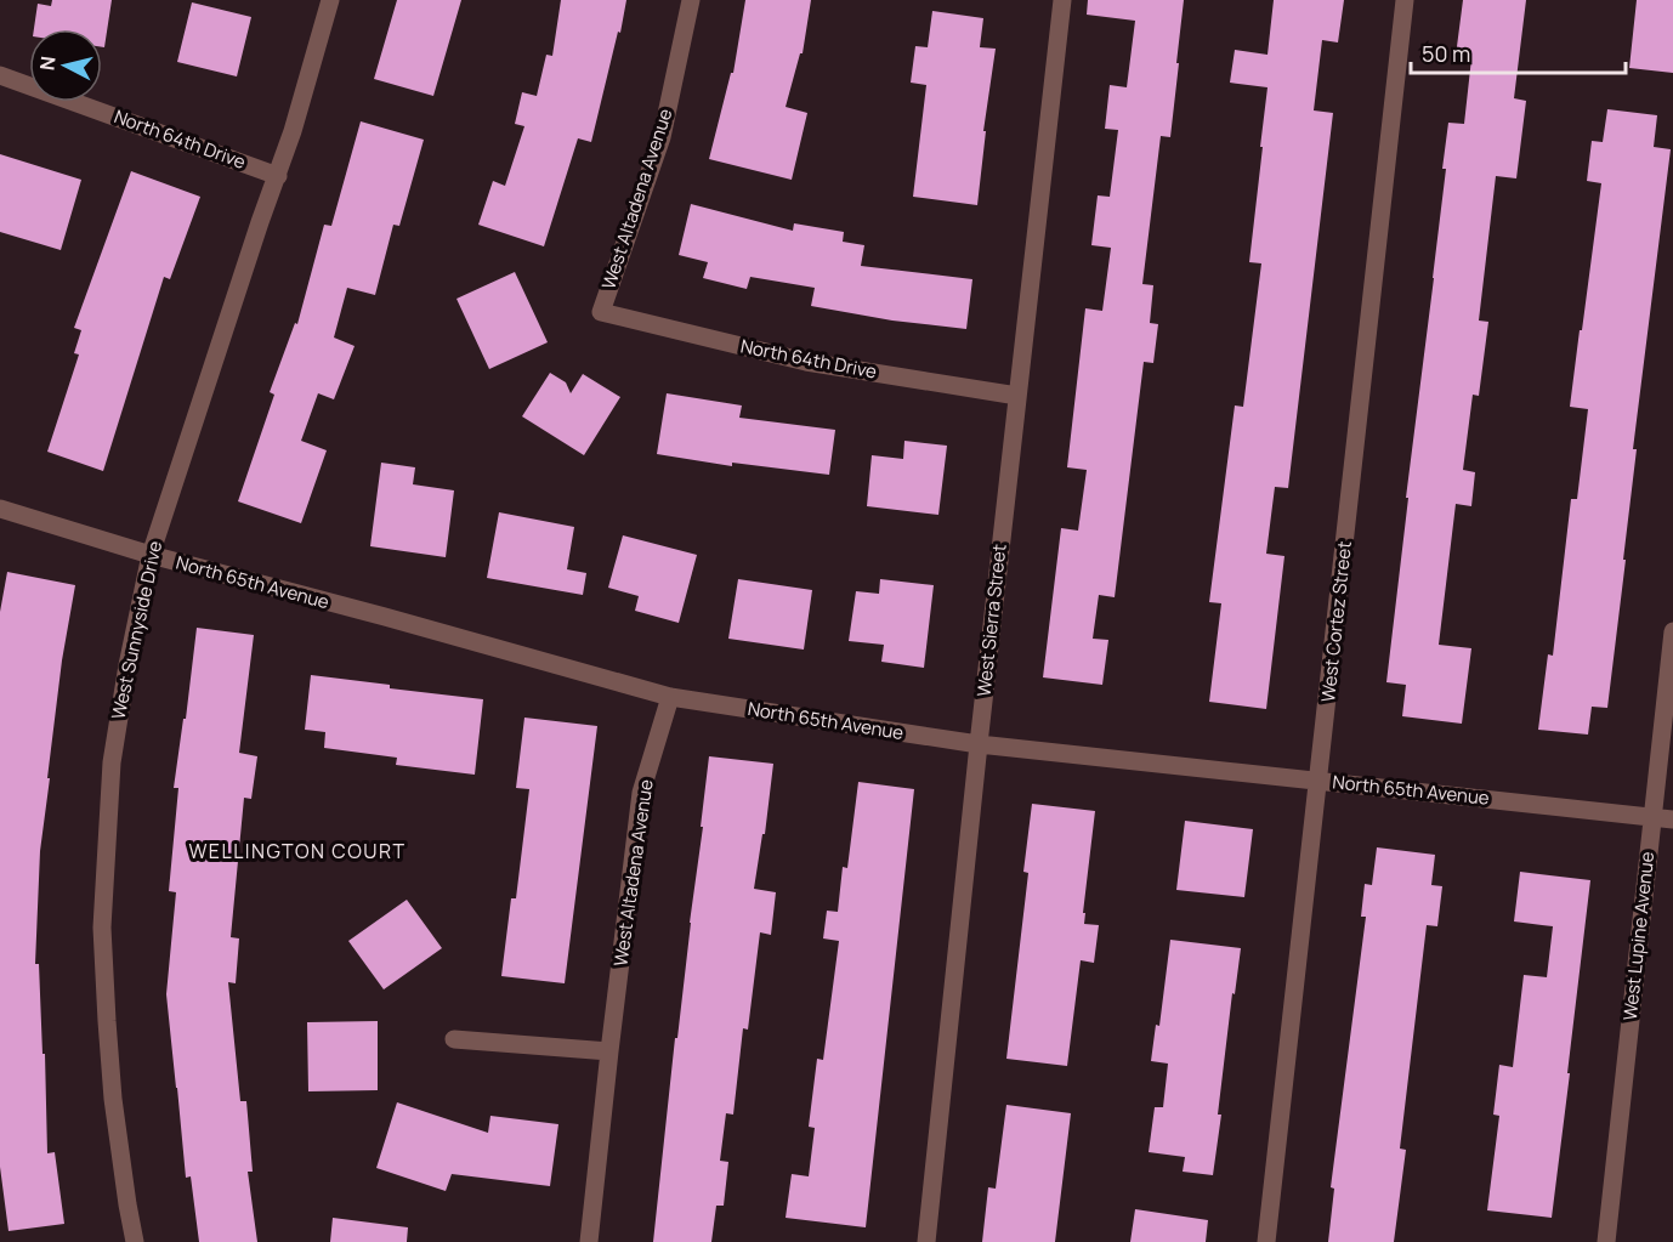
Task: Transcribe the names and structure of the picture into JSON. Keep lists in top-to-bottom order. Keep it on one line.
{"streets":{"street":["North 64th Drive","West Altadena Avenue","North 65th Avenue","West Sierra Street","West Cortez Street","West Sunnyside Drive","West Lupine Avenue"]},"crossings":[["North 64th Drive","West Altadena Avenue"],["North 64th Drive","West Sierra Street"],["North 64th Drive","West Sunnyside Drive"],["West Altadena Avenue","North 65th Avenue"],["North 65th Avenue","West Sierra Street"],["North 65th Avenue","West Cortez Street"],["North 65th Avenue","West Sunnyside Drive"],["North 65th Avenue","West Lupine Avenue"]],"districts":["WELLINGTON COURT"],"scale_bar":"50 m","north":"left"}
